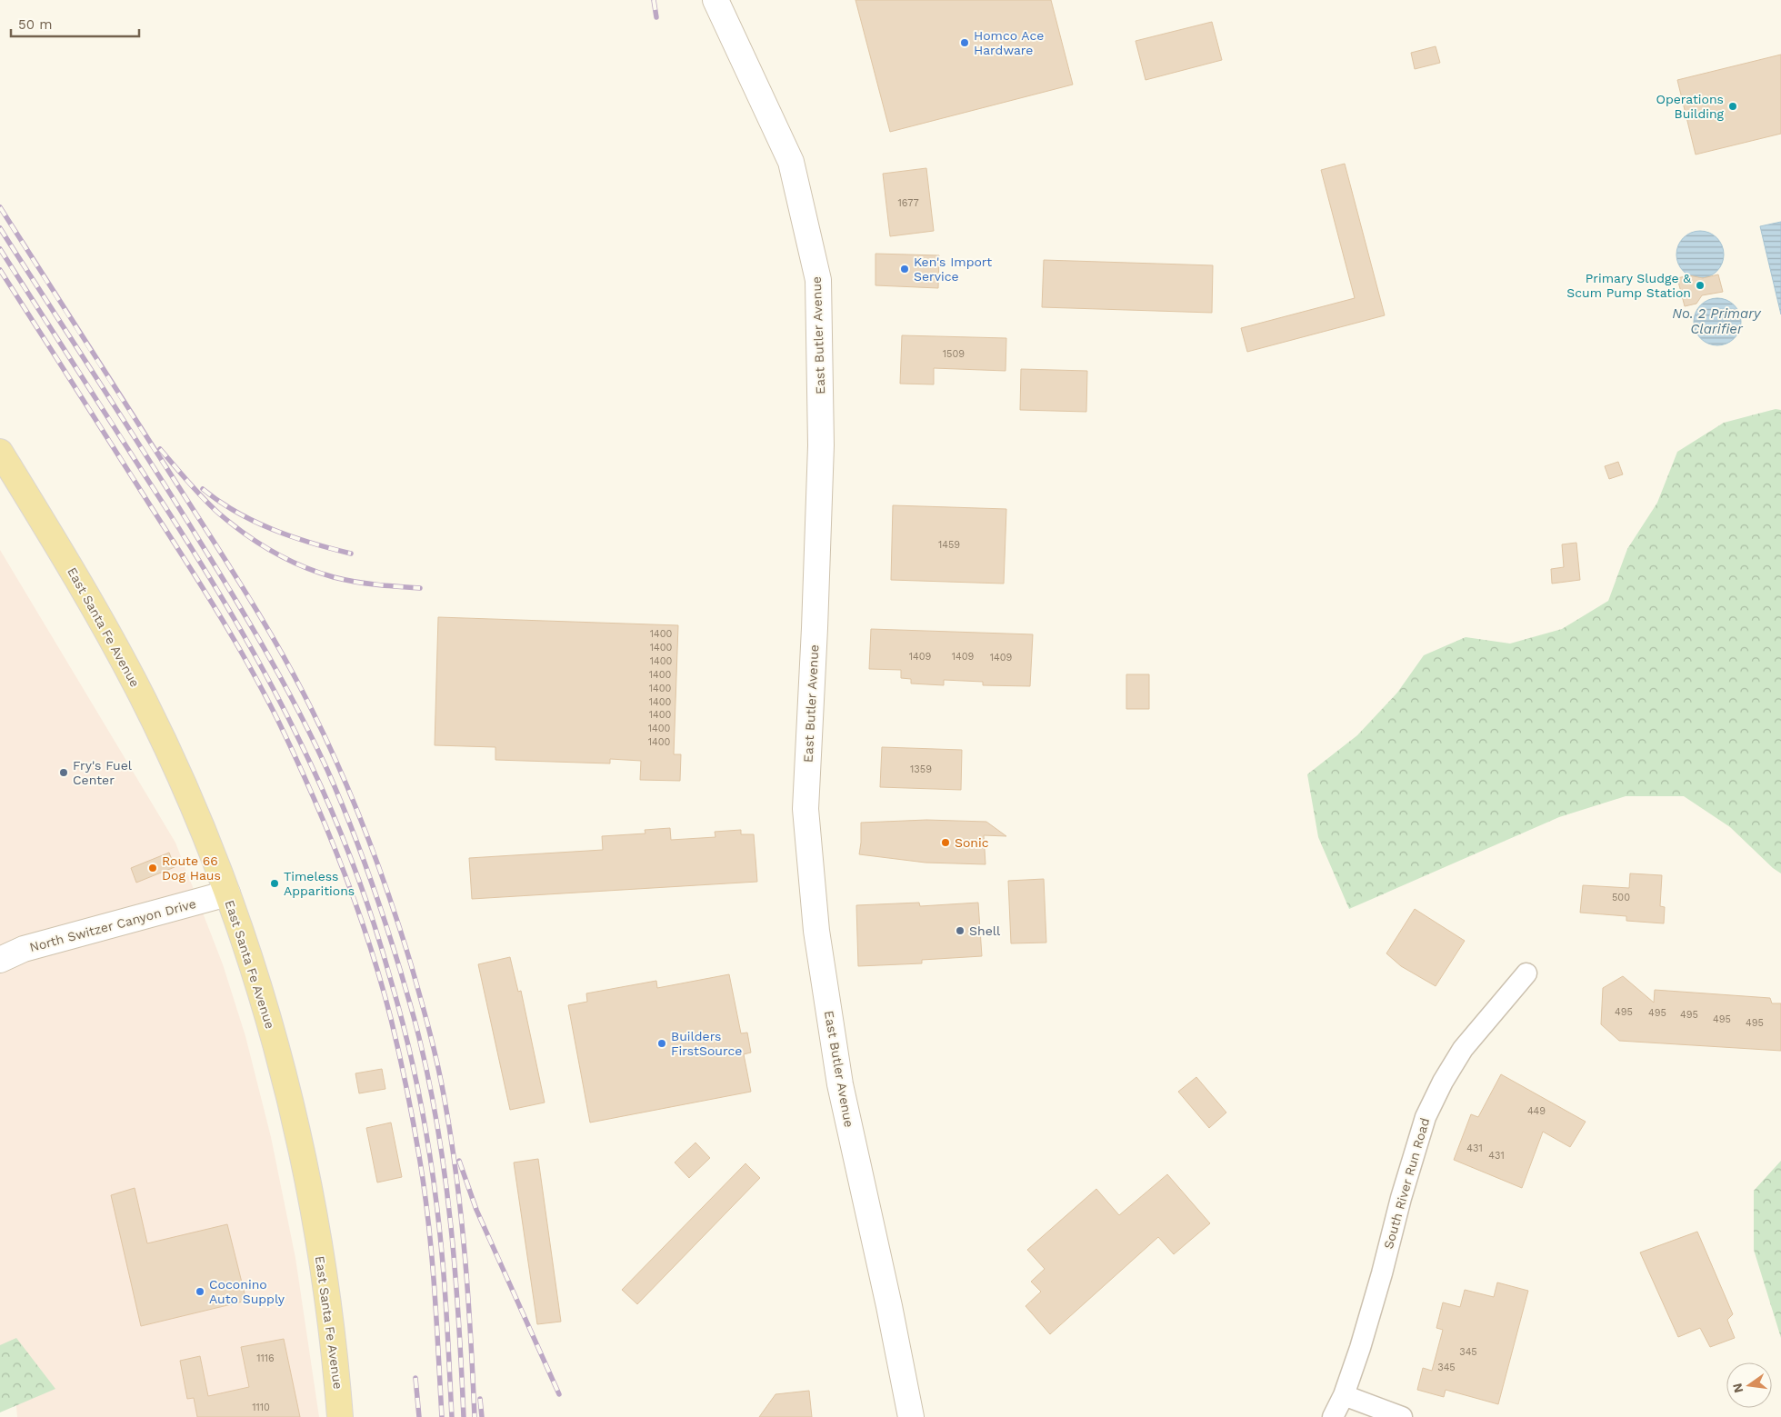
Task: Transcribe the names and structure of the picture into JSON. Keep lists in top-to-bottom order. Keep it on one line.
{"streets":{"main road":["East Butler Avenue","East Santa Fe Avenue","North Switzer Canyon Drive"],"street":["South River Run Road"]},"crossings":[["East Santa Fe Avenue","North Switzer Canyon Drive"]],"water":["No. 2 Primary Clarifier"],"places":["Homco Ace Hardware","Operations Building","Ken's Import Service","Primary Sludge & Scum Pump Station","Fry's Fuel Center","Sonic","Route 66 Dog Haus","Timeless Apparitions","Shell","Builders FirstSource","Coconino Auto Supply"],"house_numbers":["1677","1509","1459","1400","1400","1409","1409","1409","1400","1400","1400","1400","1400","1400","1400","1359","500","495","495","495","495","495","449","431","431","345","1116","345","1110"],"scale_bar":"50 m","north":"left"}
